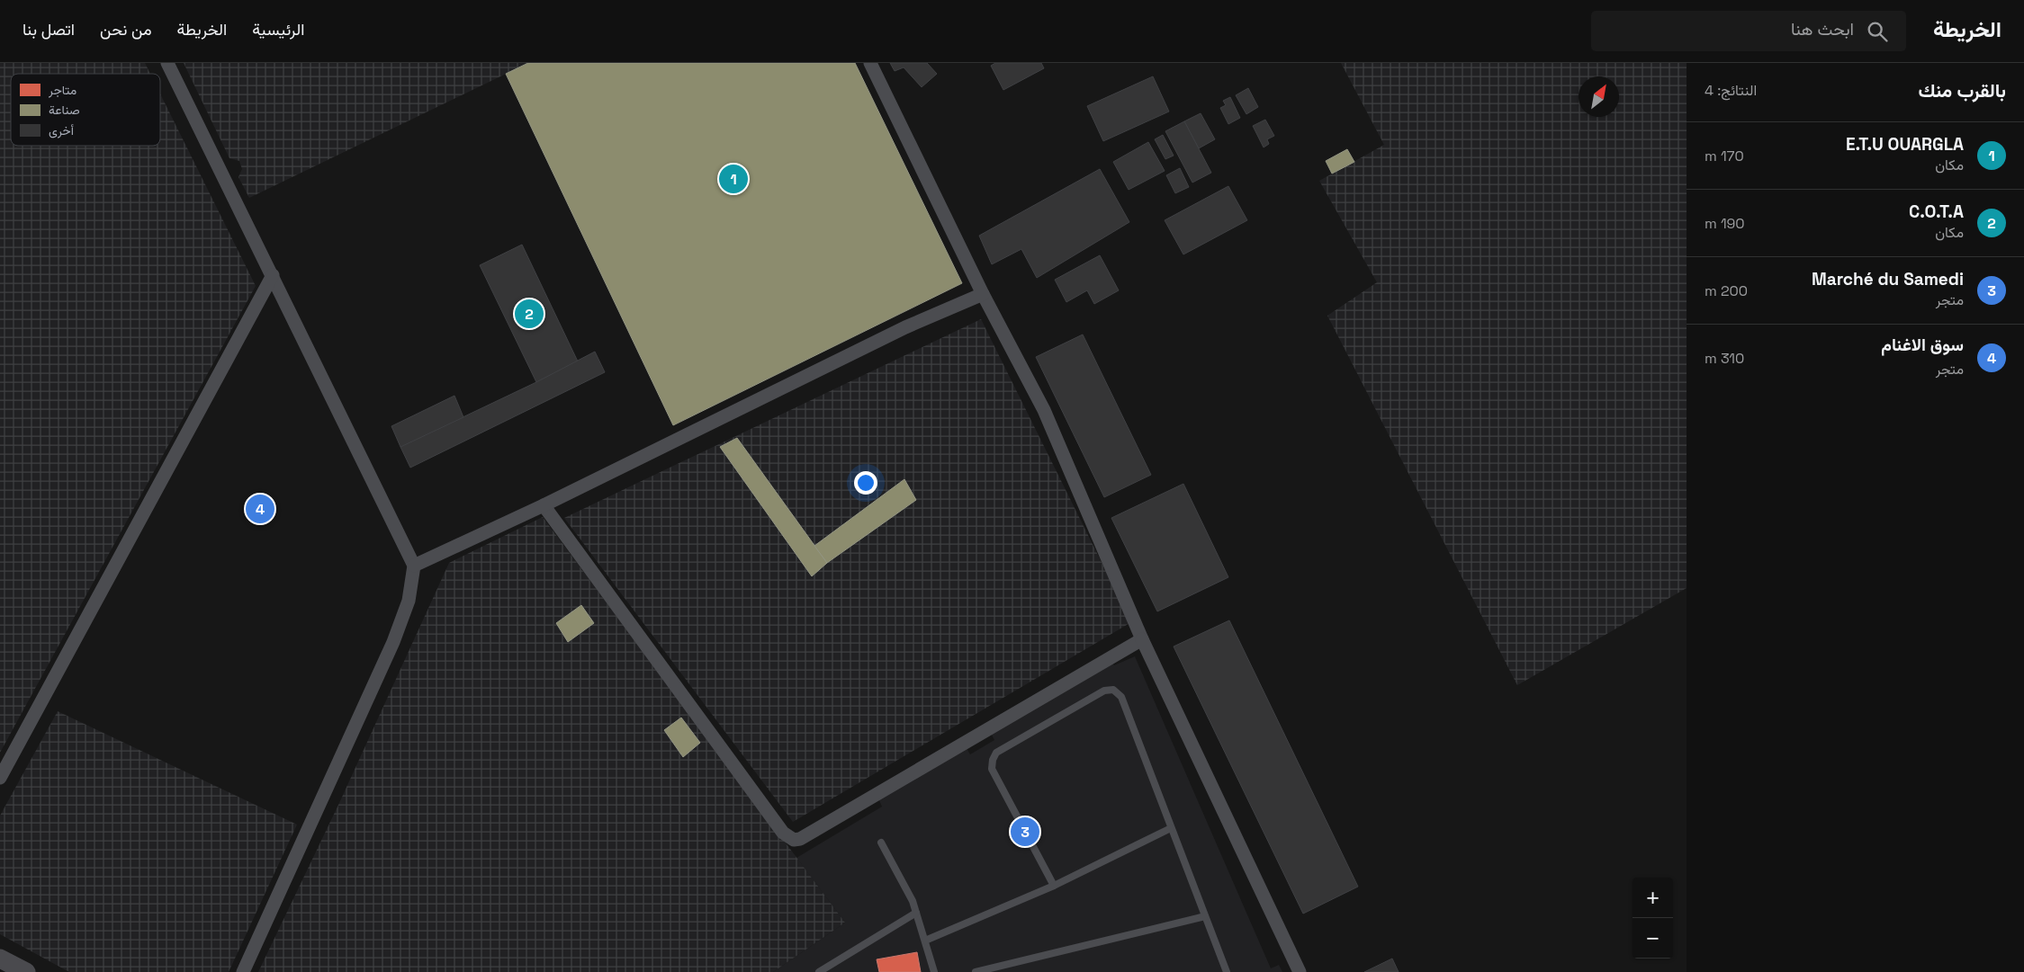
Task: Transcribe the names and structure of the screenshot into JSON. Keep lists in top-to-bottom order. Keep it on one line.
{"legend":["متاجر","صناعة","أخرى"],"north":"top right","page":{"header":"الخريطة","search":"ابحث هنا","nav":["الرئيسية","الخريطة","من نحن","اتصل بنا"],"heading":["بالقرب منك","النتائج: 4"],"list":[{"mark":"1","name":"E.T.U OUARGLA","note":"مكان","value":"170 m"},{"mark":"2","name":"C.O.T.A","note":"مكان","value":"190 m"},{"mark":"3","name":"Marché du Samedi","note":"متجر","value":"200 m"},{"mark":"4","name":"سوق الاغنام","note":"متجر","value":"310 m"}],"pins":["1","2","4","3"],"map_buttons":["+","−"]}}
